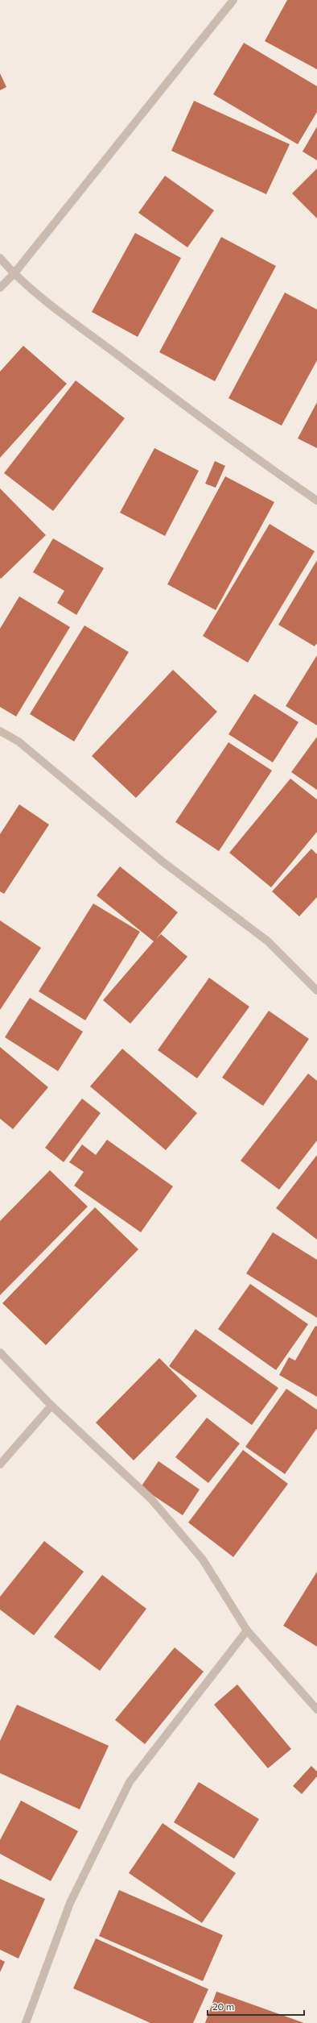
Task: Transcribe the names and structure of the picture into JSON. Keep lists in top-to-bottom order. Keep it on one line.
{"scale_bar":"20 m"}
